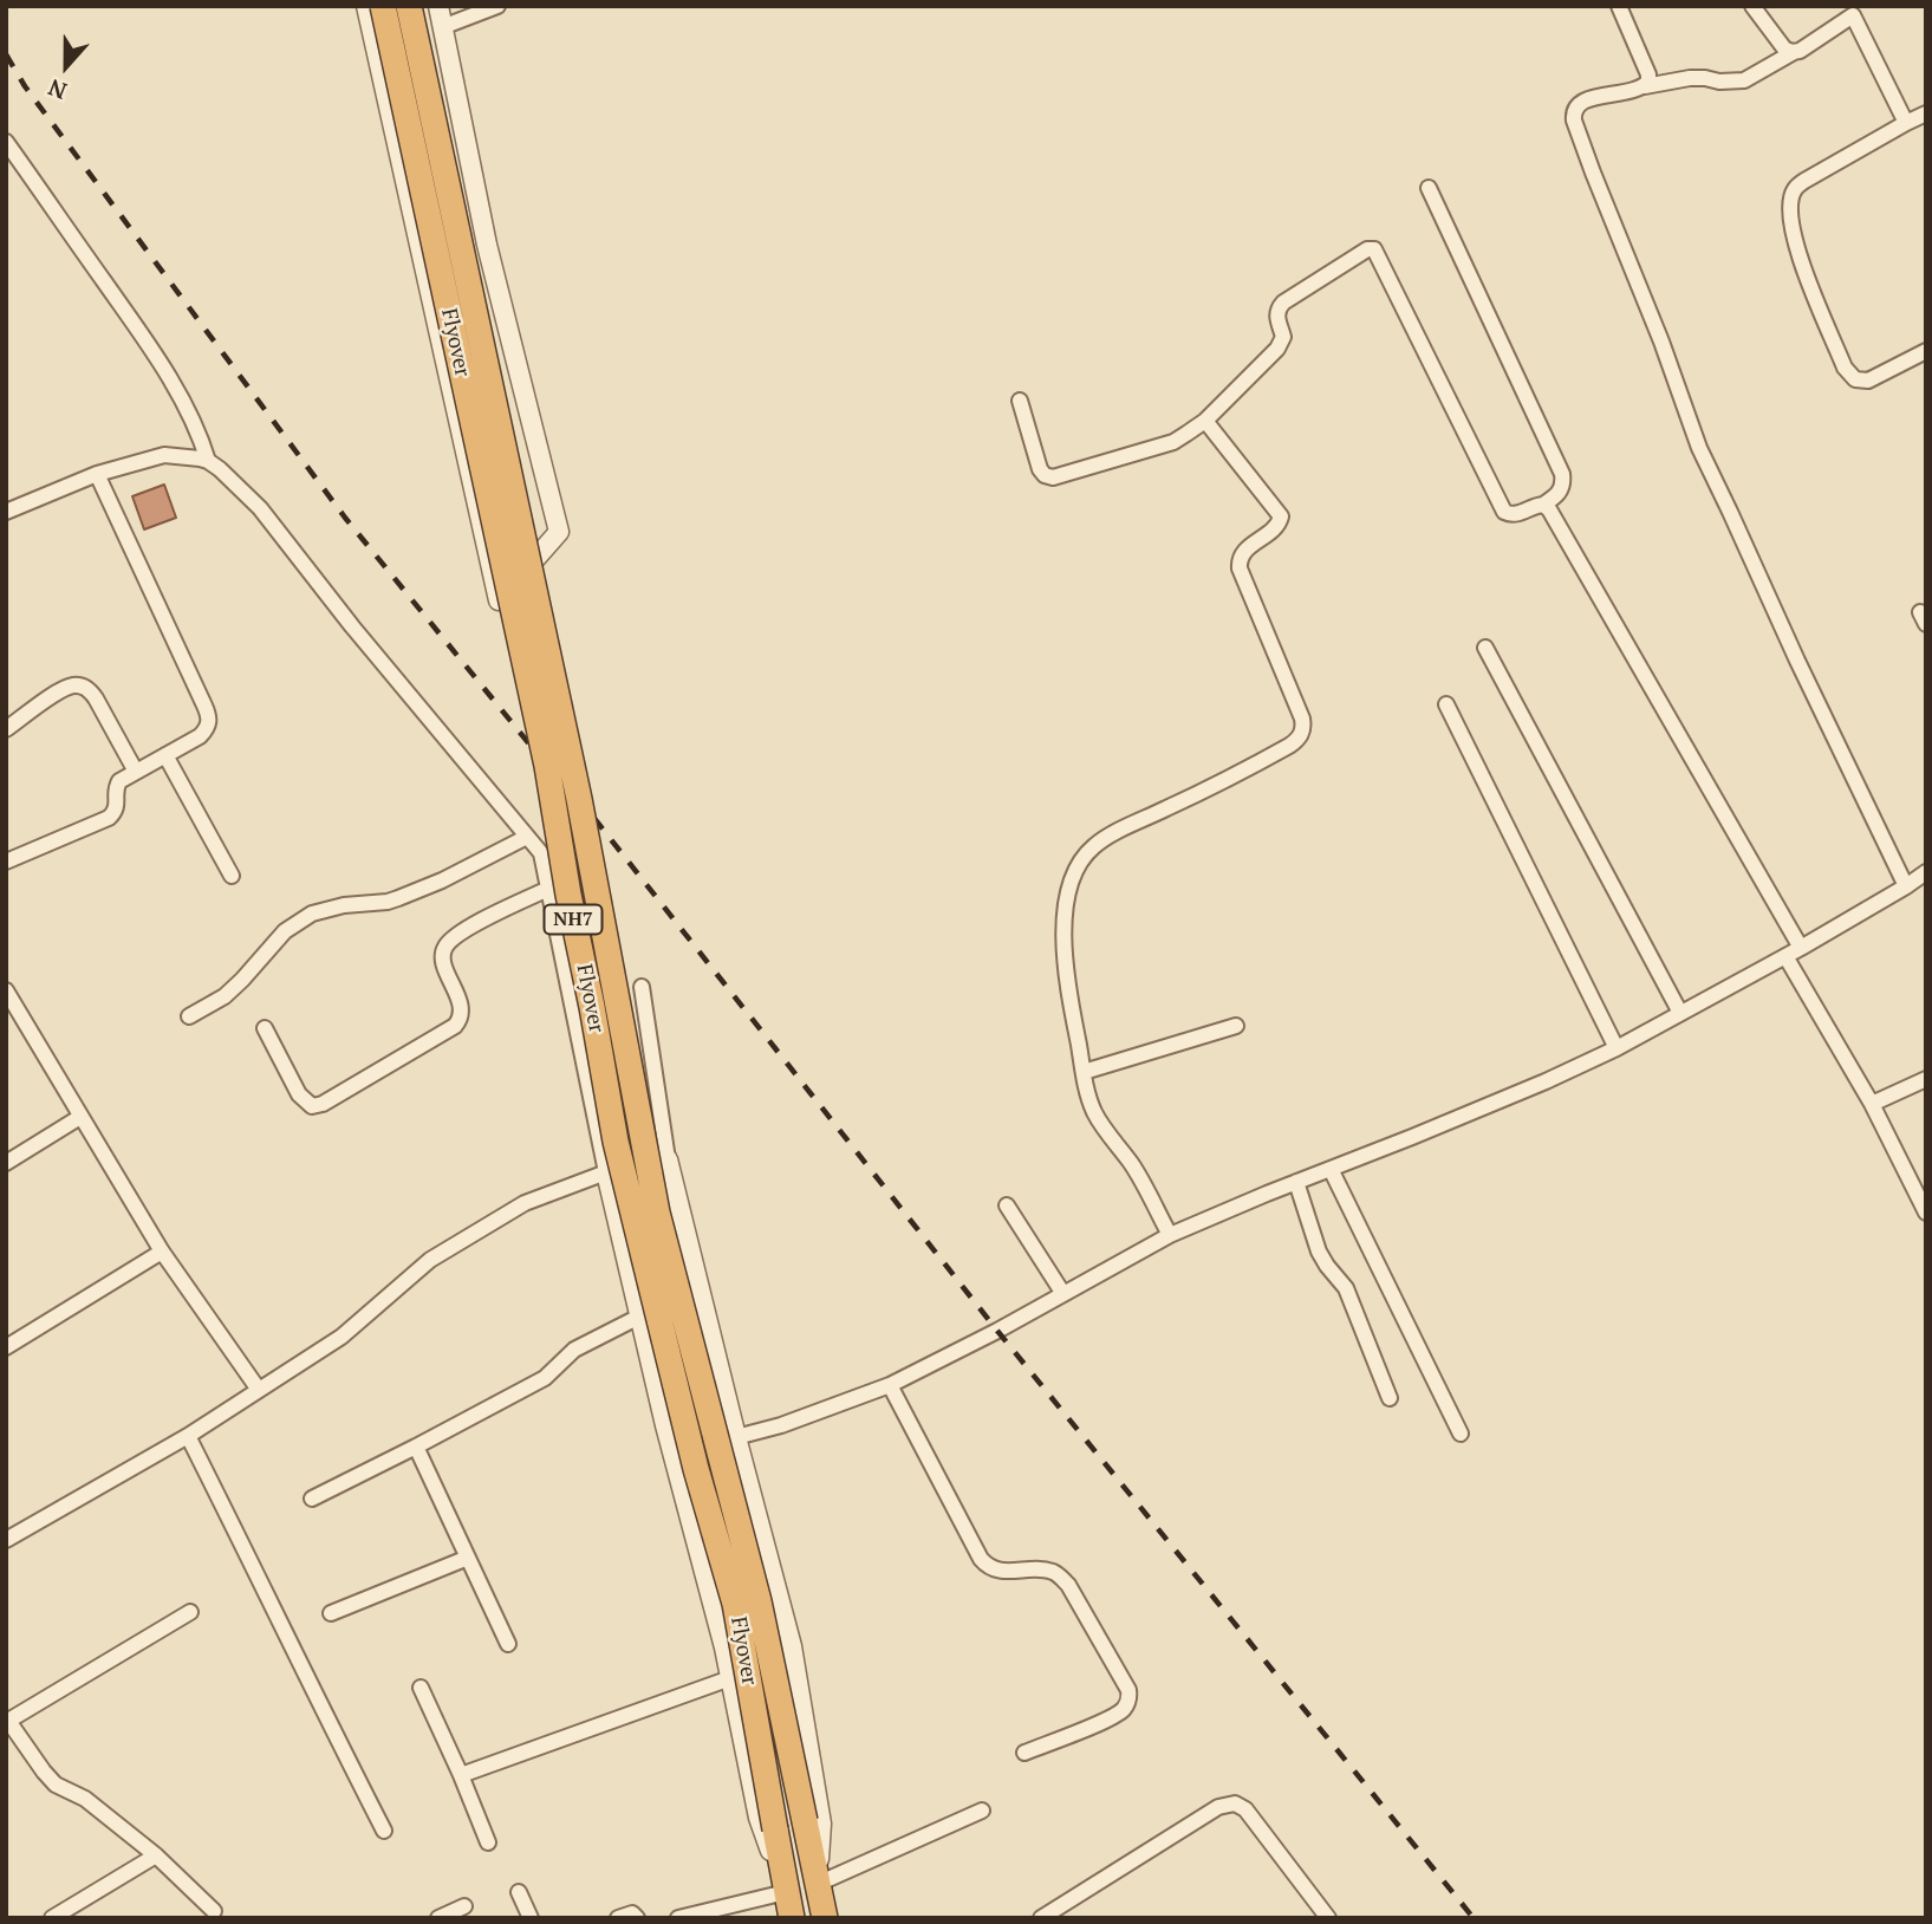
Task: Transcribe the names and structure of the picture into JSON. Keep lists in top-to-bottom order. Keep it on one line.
{"streets":{"highway":["Flyover","NH7"]},"crossings":[["Flyover","NH7"]],"north":"bottom"}
